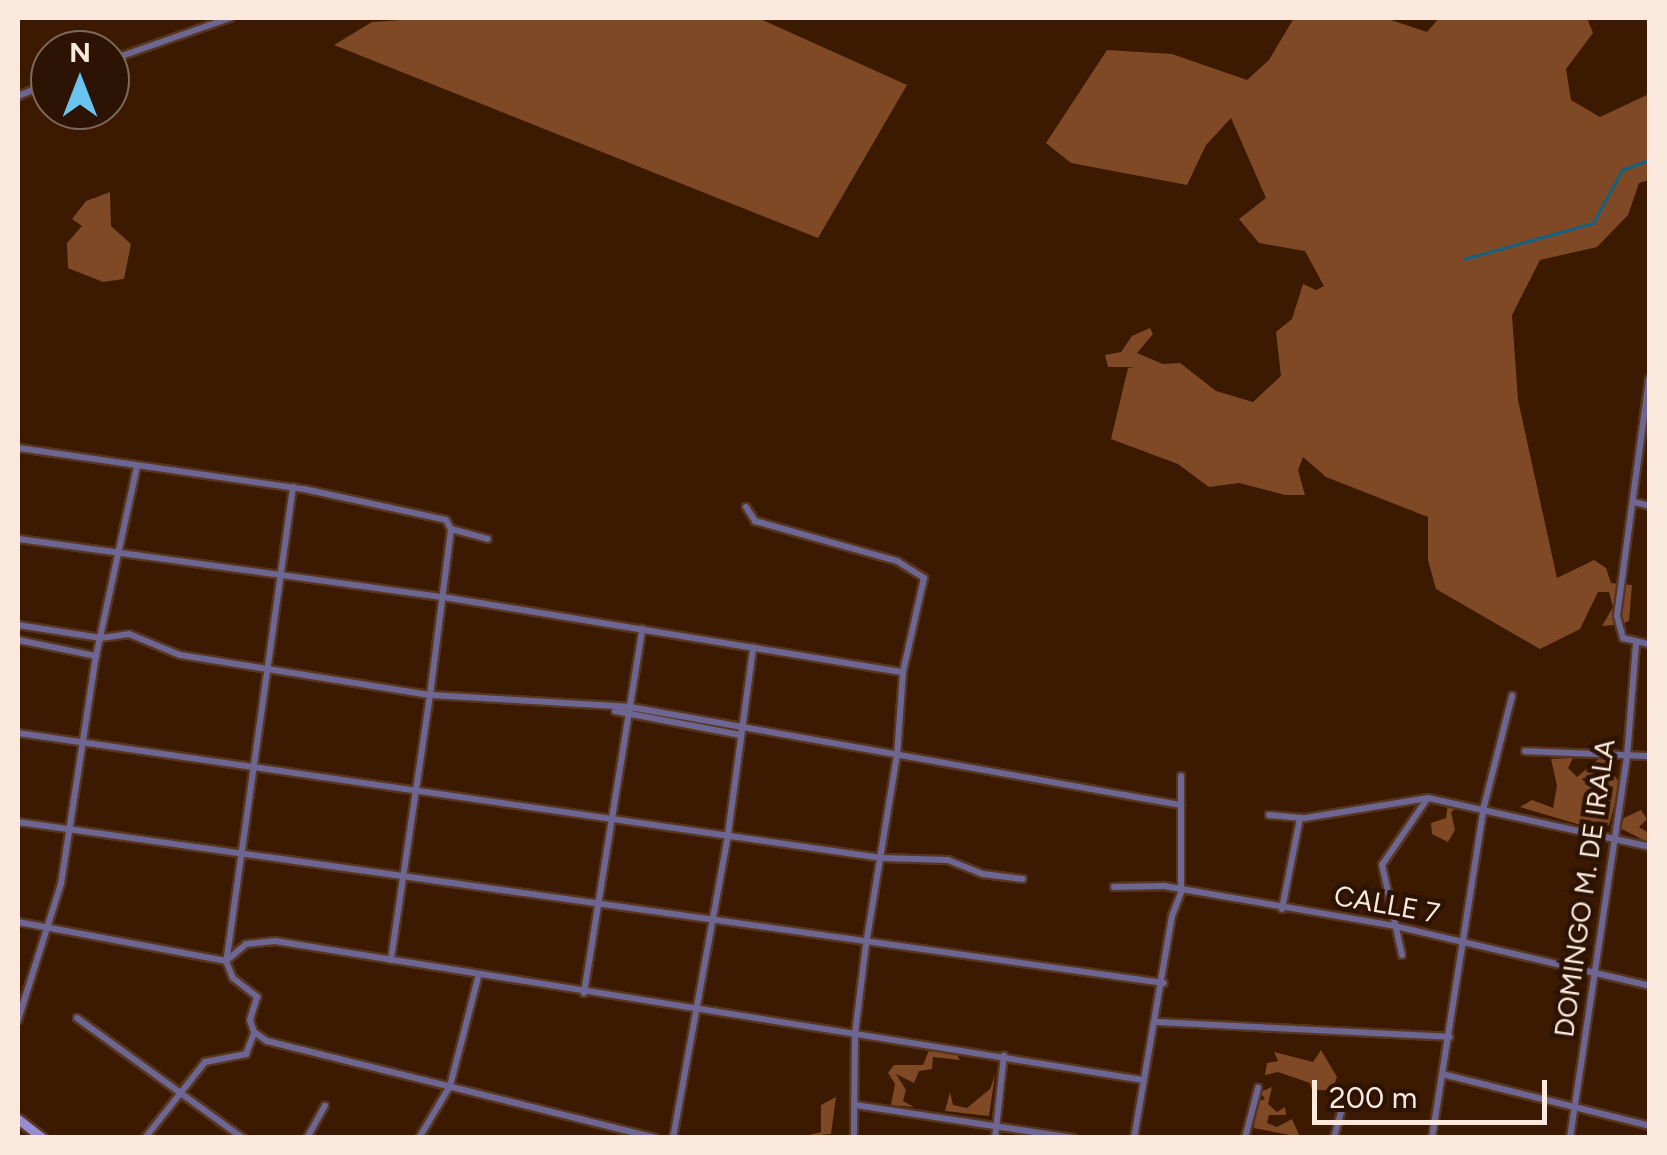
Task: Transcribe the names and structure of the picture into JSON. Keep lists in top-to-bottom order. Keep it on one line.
{"streets":{"street":["DOMINGO M. DE IRALA","CALLE 7"]},"crossings":[["DOMINGO M. DE IRALA","CALLE 7"]],"scale_bar":"200 m","north":"top"}
